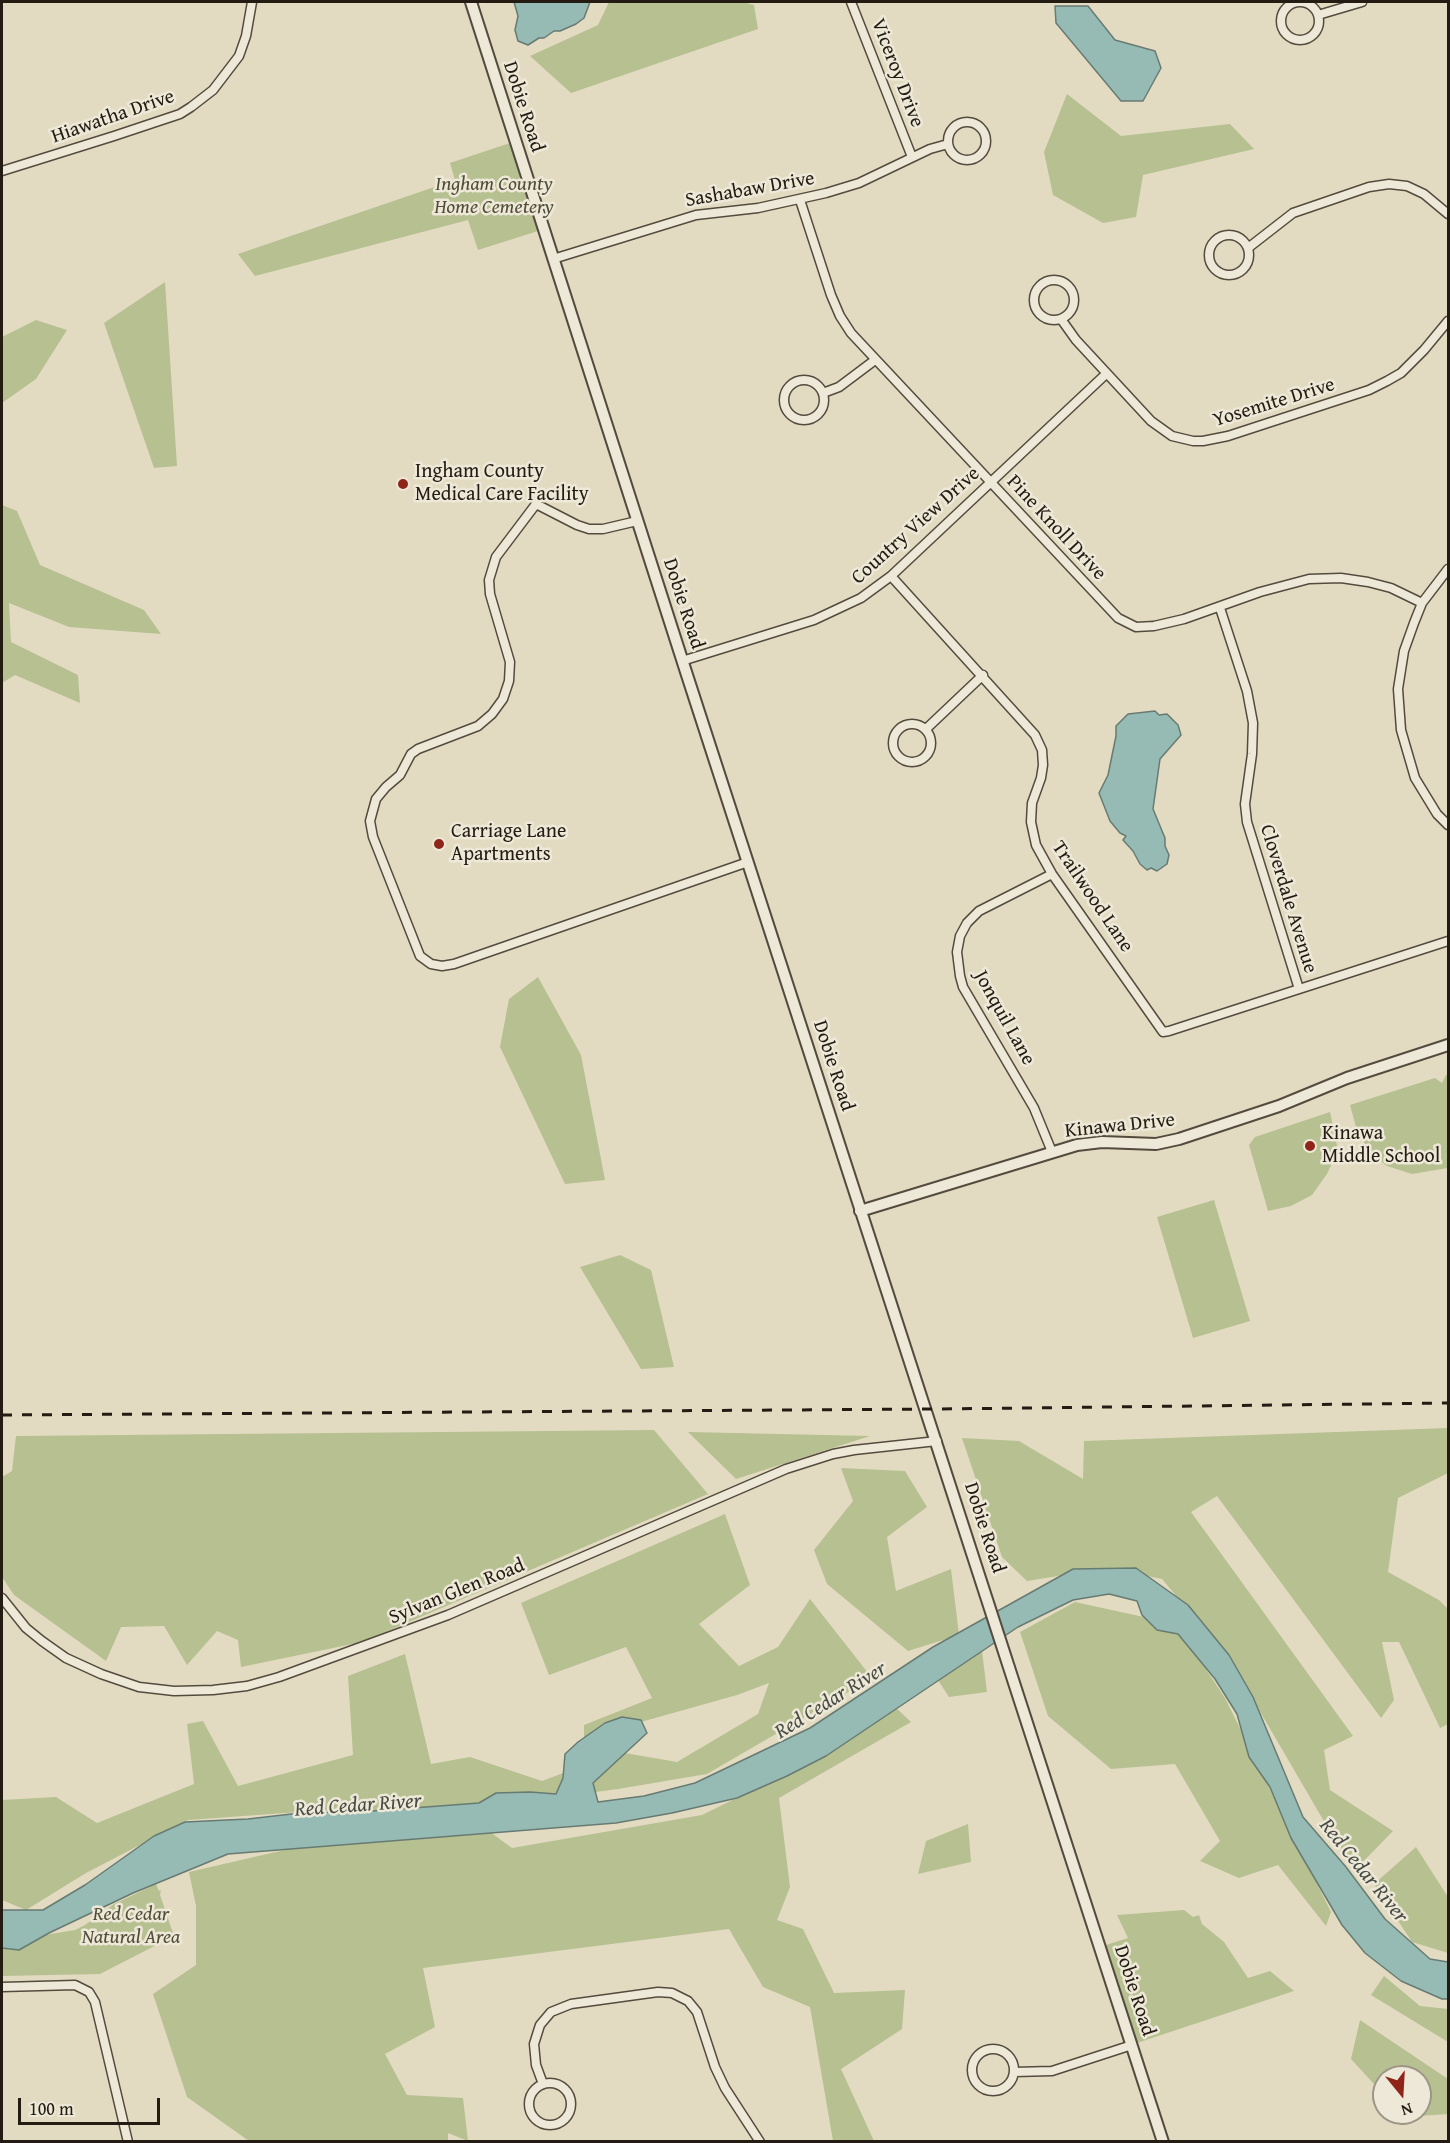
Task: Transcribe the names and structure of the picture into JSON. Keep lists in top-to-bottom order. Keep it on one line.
{"streets":{"street":["Viceroy Drive","Dobie Road","Hiawatha Drive","Sashabaw Drive","Yosemite Drive","Country View Drive","Pine Knoll Drive","Trailwood Lane","Cloverdale Avenue","Jonquil Lane","Kinawa Drive","Sylvan Glen Road"]},"crossings":[["Viceroy Drive","Sashabaw Drive"],["Dobie Road","Sashabaw Drive"],["Dobie Road","Country View Drive"],["Dobie Road","Kinawa Drive"],["Dobie Road","Sylvan Glen Road"],["Sashabaw Drive","Pine Knoll Drive"],["Yosemite Drive","Country View Drive"],["Country View Drive","Pine Knoll Drive"],["Country View Drive","Trailwood Lane"],["Pine Knoll Drive","Cloverdale Avenue"],["Trailwood Lane","Cloverdale Avenue"],["Trailwood Lane","Jonquil Lane"],["Jonquil Lane","Kinawa Drive"]],"water":["Red Cedar River"],"parks":["Ingham County Home Cemetery","Red Cedar Natural Area"],"places":["Ingham County Medical Care Facility","Carriage Lane Apartments","Kinawa Middle School"],"scale_bar":"100 m","north":"bottom"}
